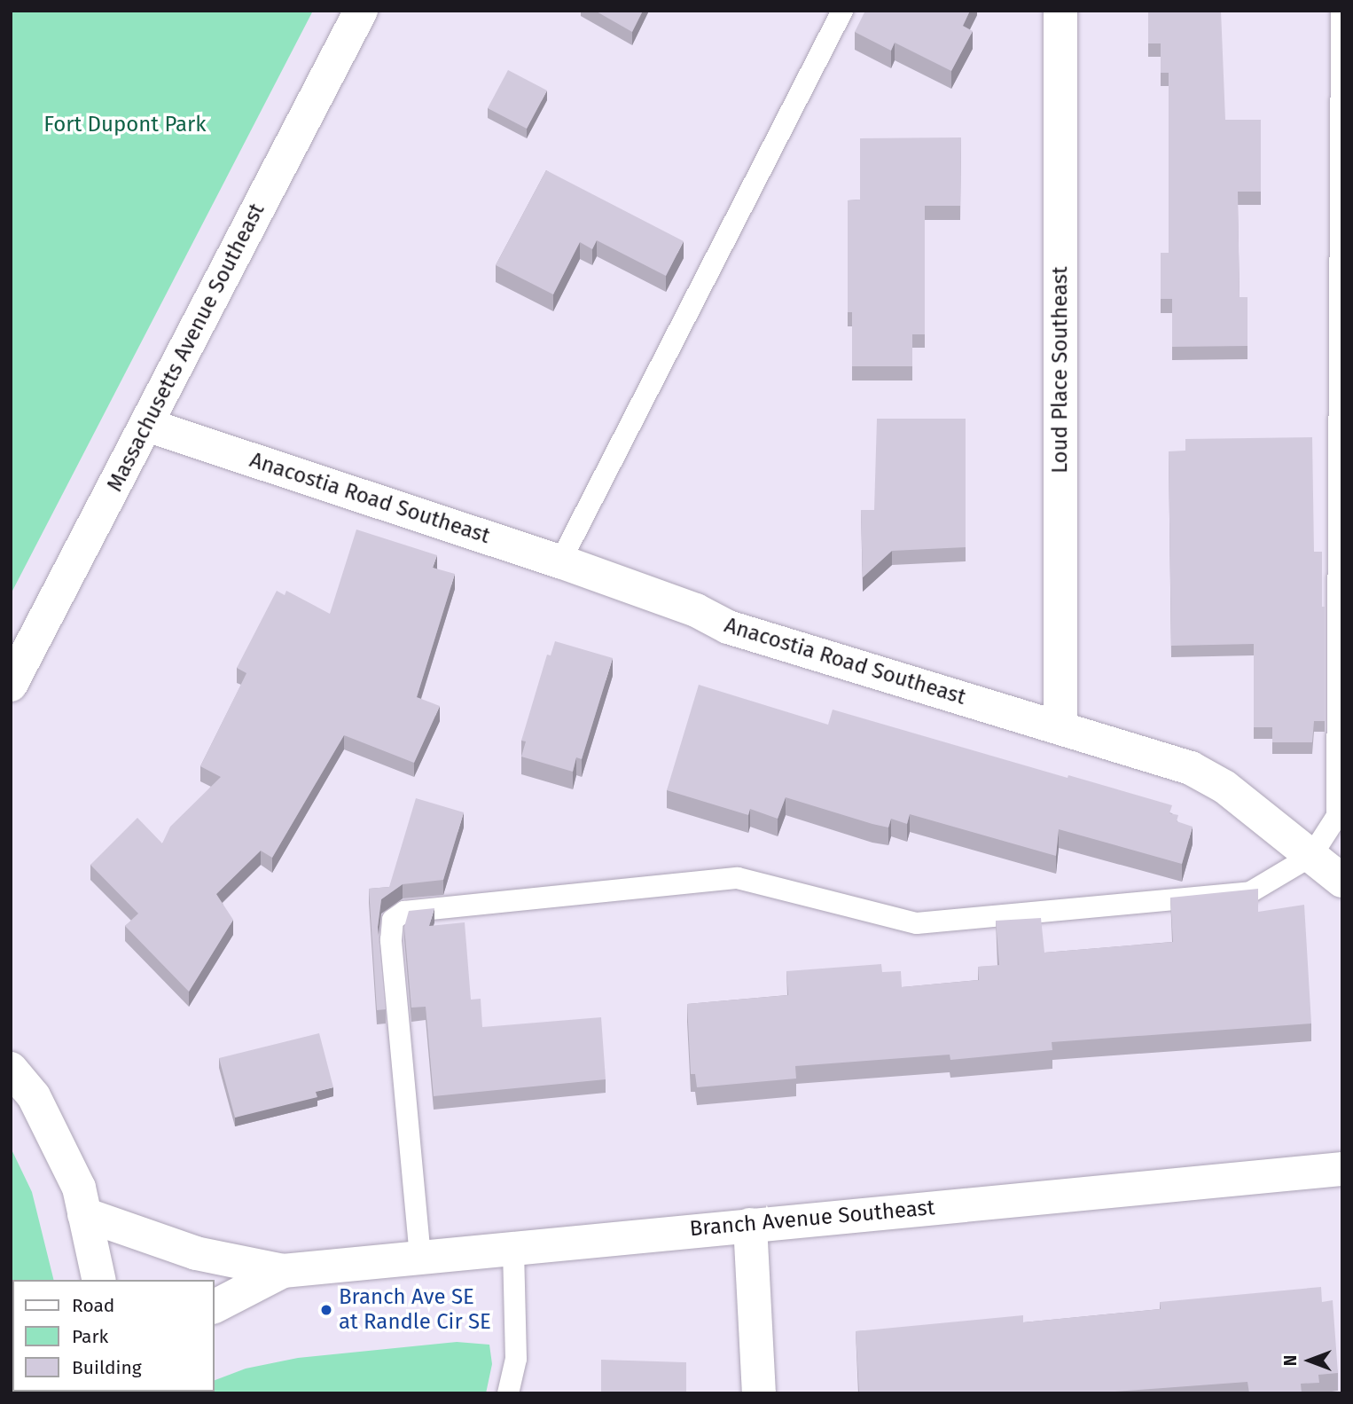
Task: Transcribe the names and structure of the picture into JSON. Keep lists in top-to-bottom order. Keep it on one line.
{"streets":{"street":["Massachusetts Avenue Southeast","Loud Place Southeast","Anacostia Road Southeast","Branch Avenue Southeast"]},"crossings":[["Massachusetts Avenue Southeast","Anacostia Road Southeast"],["Loud Place Southeast","Anacostia Road Southeast"]],"parks":["Fort Dupont Park"],"places":["Branch Ave SE at Randle Cir SE"],"legend":["Road","Park","Building"],"north":"left"}
